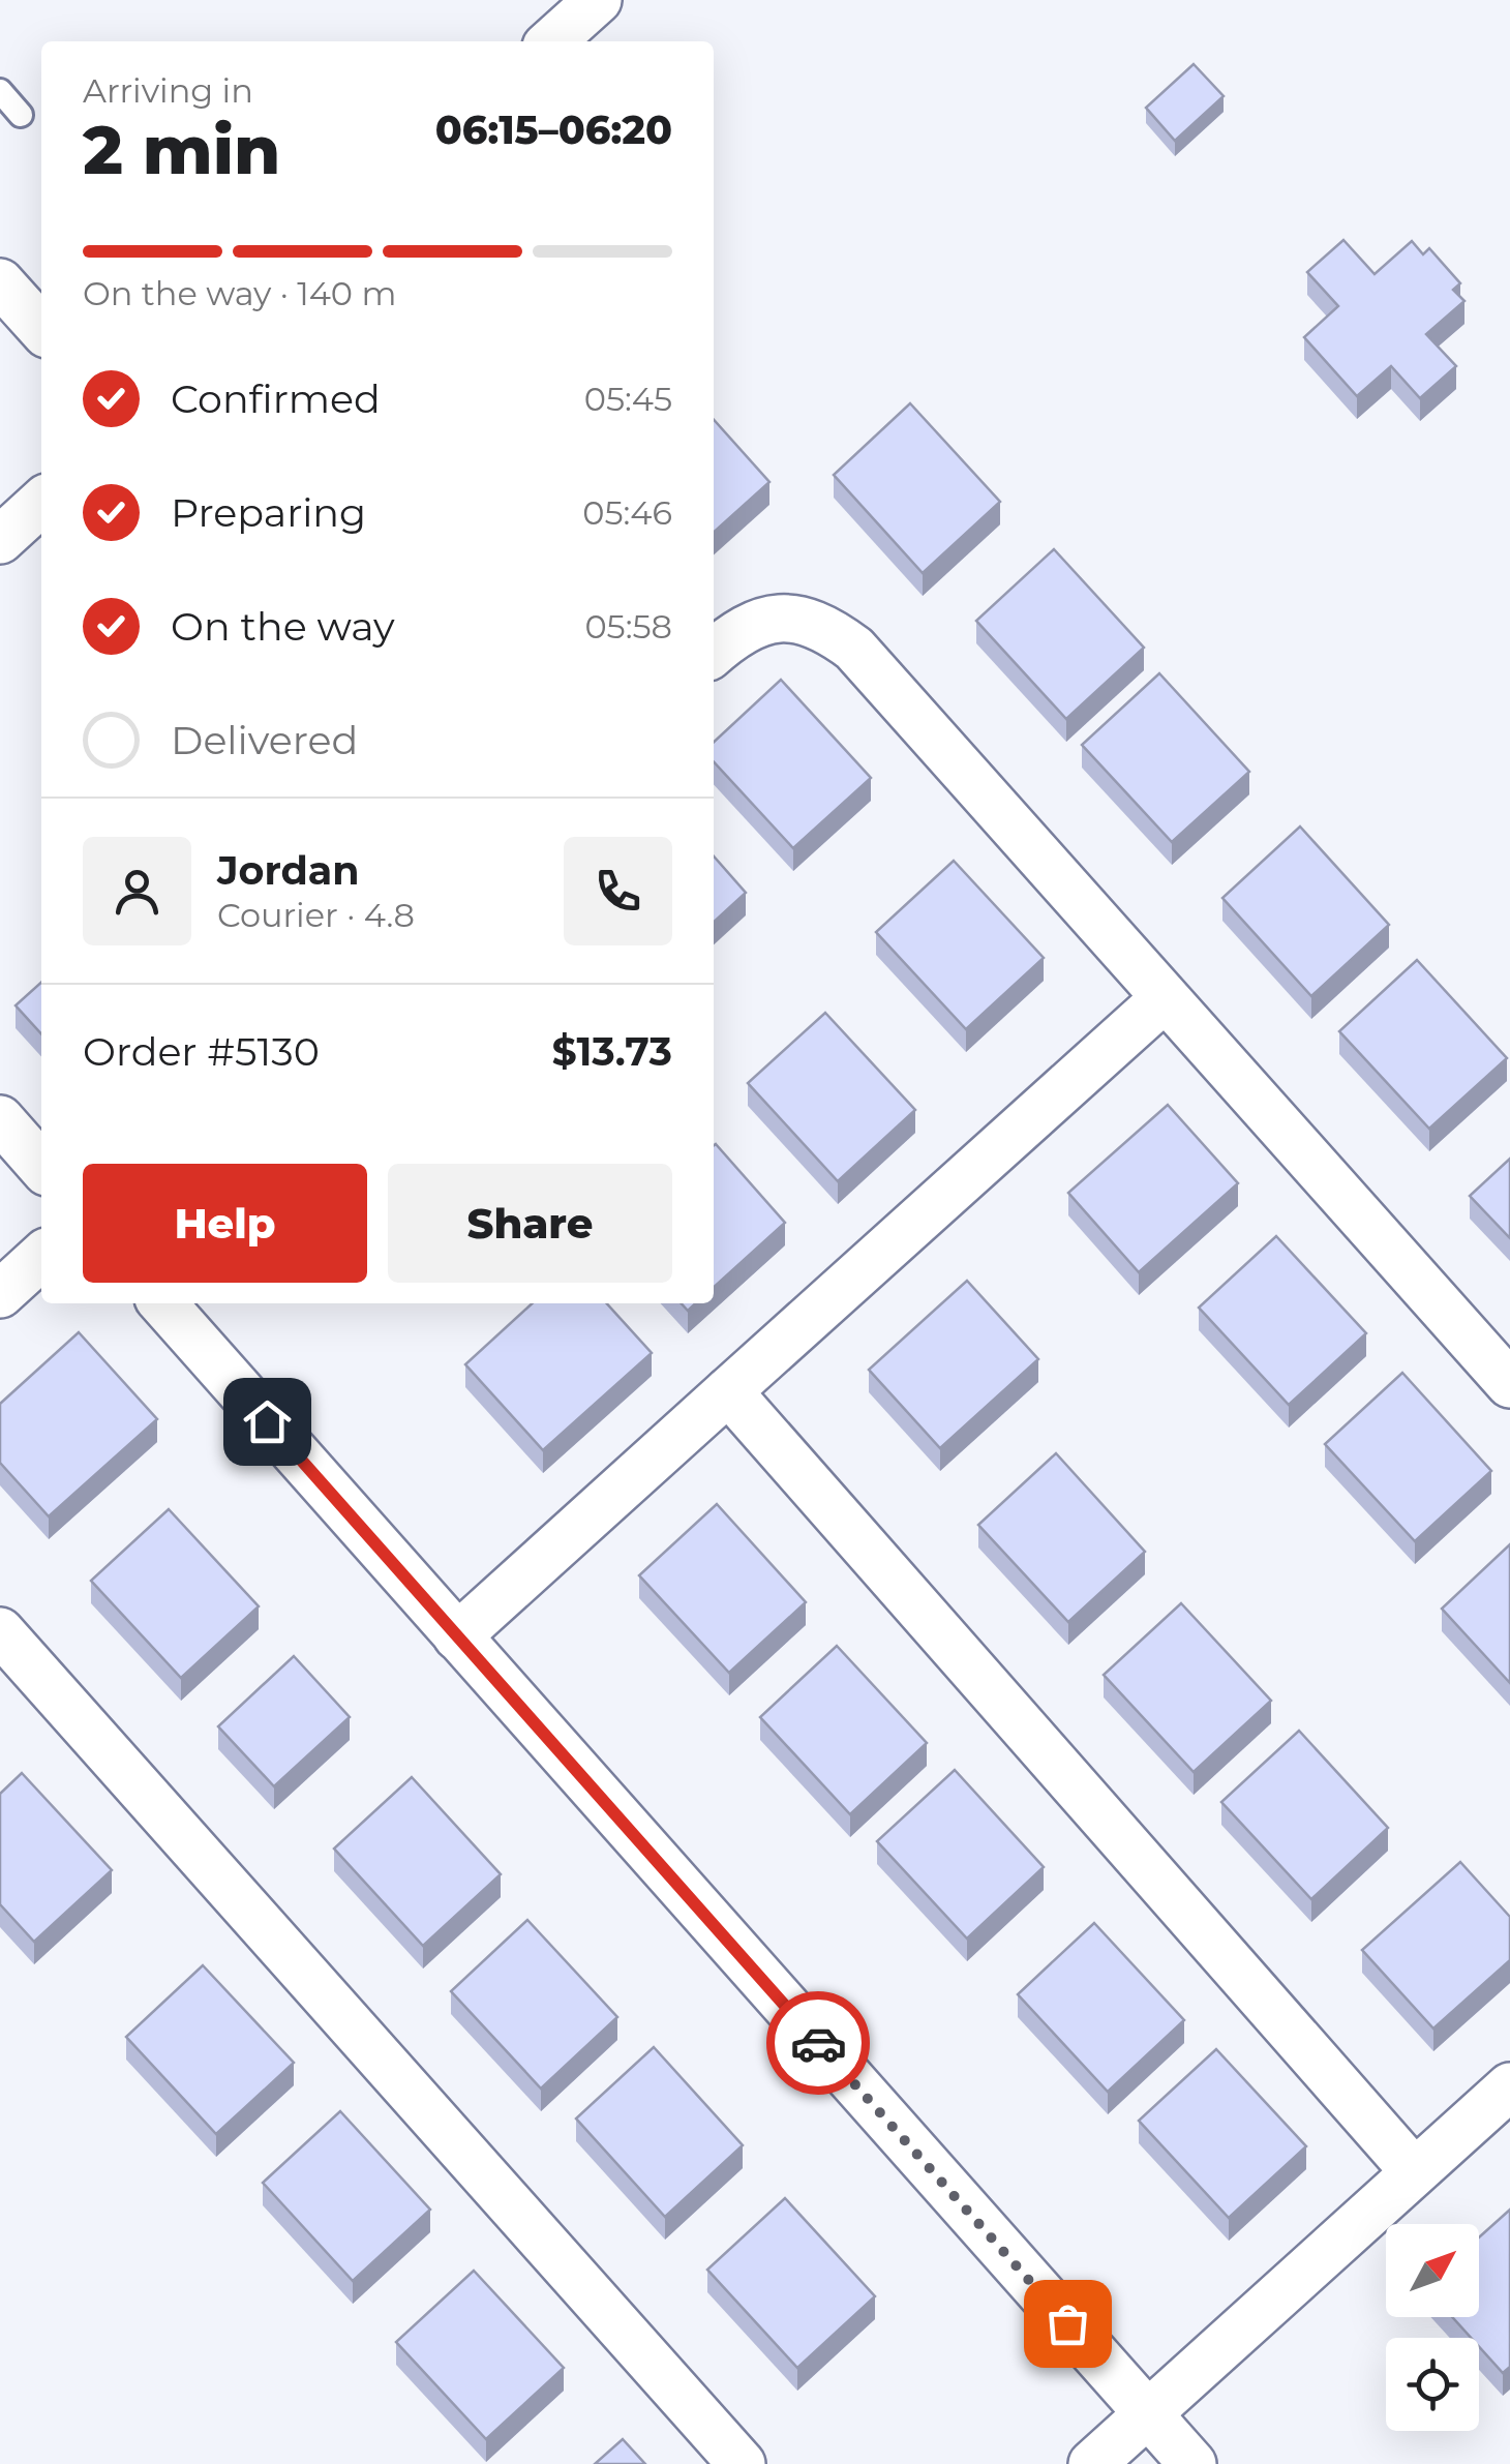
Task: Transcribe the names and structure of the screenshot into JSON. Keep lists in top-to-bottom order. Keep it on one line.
{"north":"top right","page":{"heading":["2 min","Arriving in","06:15–06:20"],"panel":["Jordan","Courier · 4.8","Order #5130","$13.73"],"bar":"On the way · 140 m","list":[["Confirmed","05:45"],["Preparing","05:46"],["On the way","05:58"],"Delivered"],"buttons":["Help","Share"]}}
